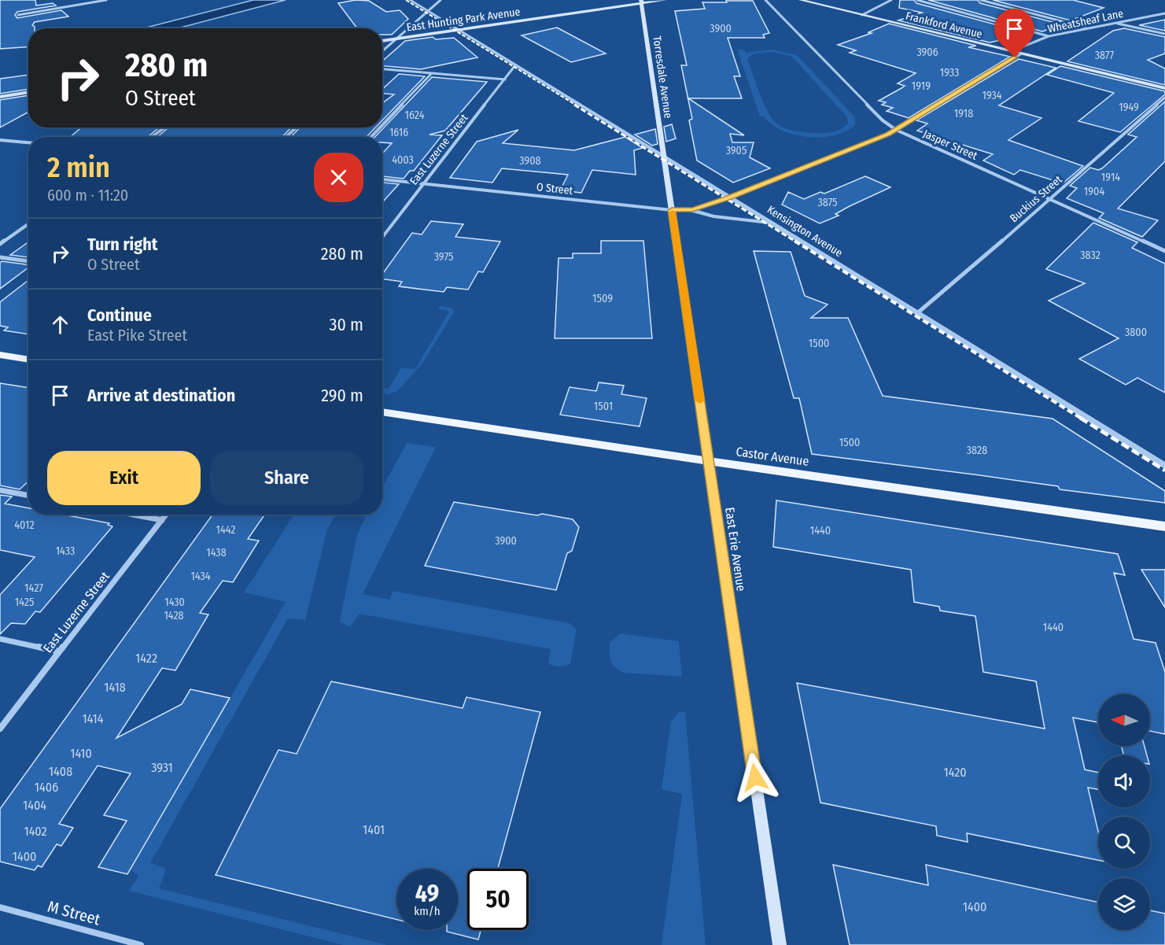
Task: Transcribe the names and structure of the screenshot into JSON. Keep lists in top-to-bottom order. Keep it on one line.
{"streets":{"main road":["East Hunting Park Avenue","Frankford Avenue","Torresdale Avenue","Castor Avenue","East Erie Avenue"],"street":["Wheatsheaf Lane","Jasper Street","East Luzerne Street","O Street","Buckius Street","Kensington Avenue","M Street"]},"crossings":[["East Hunting Park Avenue","Torresdale Avenue"],["East Hunting Park Avenue","Kensington Avenue"],["Wheatsheaf Lane","Frankford Avenue"],["Frankford Avenue","O Street"],["Torresdale Avenue","Kensington Avenue"],["Torresdale Avenue","East Erie Avenue"],["Jasper Street","O Street"],["Jasper Street","Buckius Street"],["East Luzerne Street","O Street"],["East Luzerne Street","Kensington Avenue"],["O Street","Kensington Avenue"],["O Street","East Erie Avenue"],["Buckius Street","Kensington Avenue"],["Kensington Avenue","East Erie Avenue"],["Castor Avenue","East Erie Avenue"]],"house_numbers":["3900","3906","3877","1933","1919","1934","1949","1918","1624","1616","3905","4003","3908","1914","1904","3875","3832","3975","1509","3800","1500","1501","1500","3828","4012","1442","1440","3900","1433","1438","1434","1427","1425","1430","1428","1440","1422","1418","1414","1410","3931","1408","1420","1406","1404","1401","1402","1400","1400"],"north":"left","page":{"turn":["280 m","O Street"],"heading":["2 min","600 m · 11:20"],"list":[{"name":"Turn right","note":"O Street","value":"280 m"},{"name":"Continue","note":"East Pike Street","value":"30 m"},{"name":"Arrive at destination","value":"290 m"}],"buttons":["Exit","Share"],"speed":"49 km/h","limit":"50"}}
